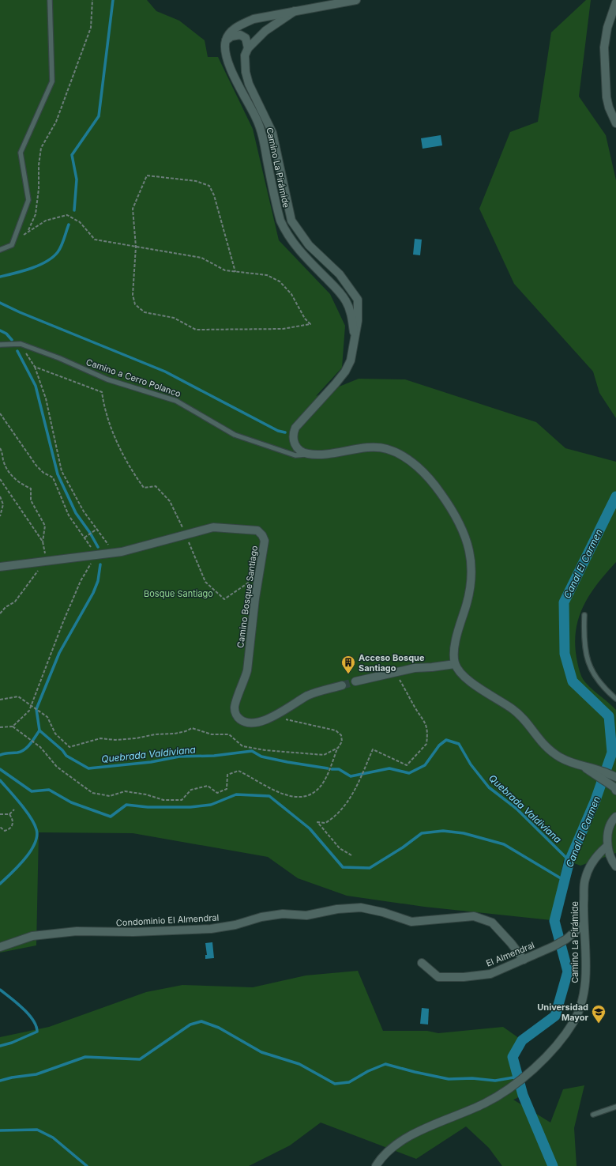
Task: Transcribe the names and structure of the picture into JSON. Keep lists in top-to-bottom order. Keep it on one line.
{"streets":{"street":["Camino La Pirámide","Camino Bosque Santiago","Condominio El Almendral","El Almendral"],"lane":["Camino a Cerro Polanco"]},"crossings":[["Camino La Pirámide","Camino a Cerro Polanco"],["Camino La Pirámide","El Almendral"],["Condominio El Almendral","El Almendral"]],"water":["Canal El Carmen","Quebrada Valdiviana"],"parks":["Bosque Santiago"],"places":{"building":["Acceso Bosque Santiago"],"school or university":["Universidad Mayor"]}}
